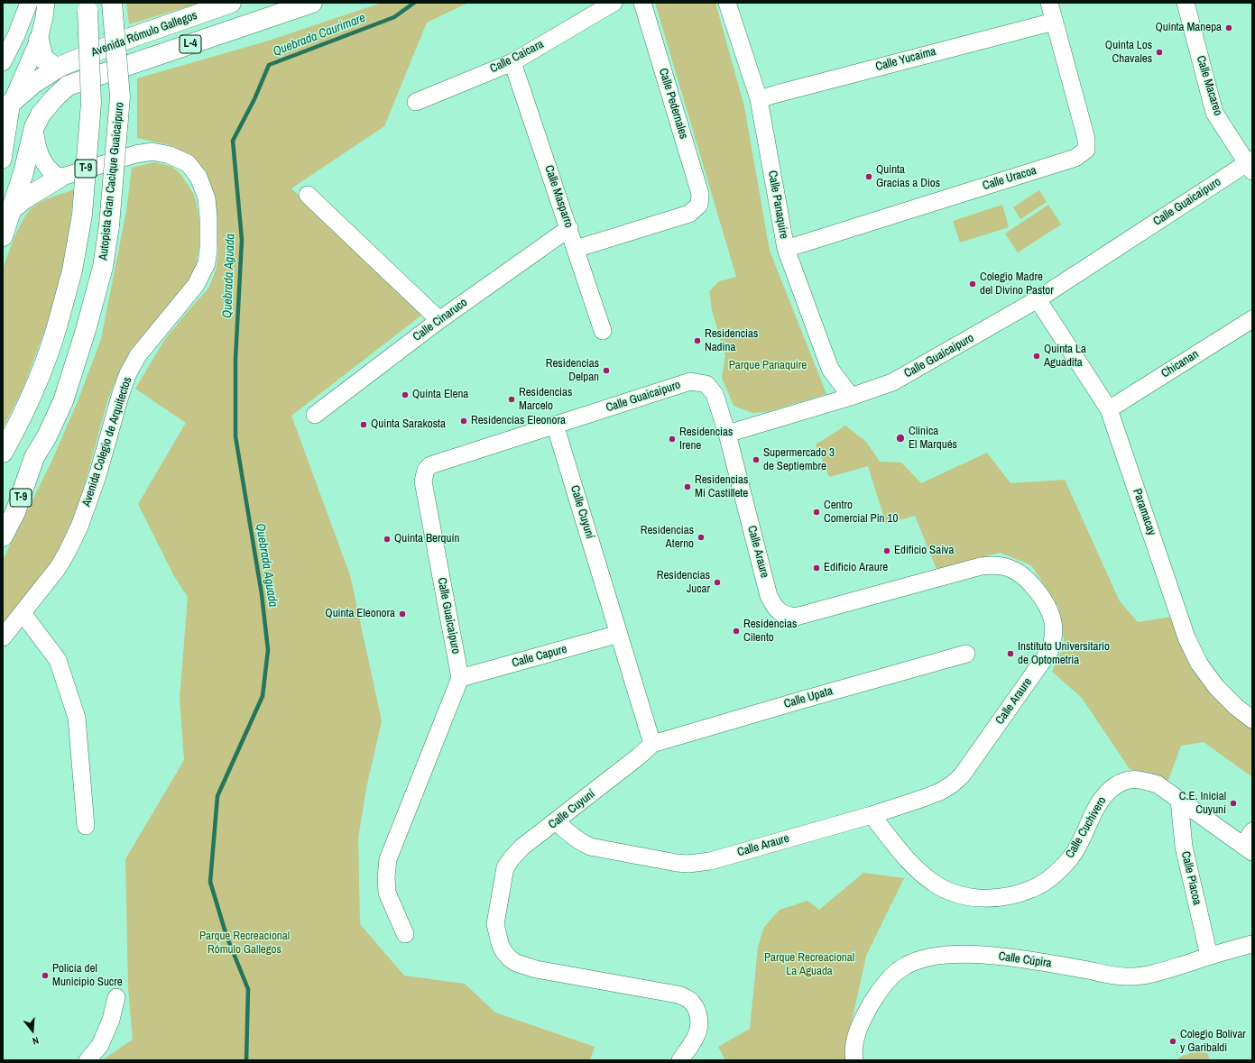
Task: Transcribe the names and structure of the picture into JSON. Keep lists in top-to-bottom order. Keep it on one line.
{"streets":{"main road":["Avenida Rómulo Gallegos","L-4","T-9","Autopista Gran Cacique Guaicaipuro"],"street":["Calle Caicara","Calle Yucaima","Calle Macareo","Calle Pedernales","Calle Uracoa","Calle Masparro","Calle Guaicaipuro","Calle Panaquire","Calle Cinaruco","Chicanan","Avenida Colegio de Arquitectos","Calle Cuyuní","Paramacay","Calle Araure","Calle Capure","Calle Upata","Calle Cuchivero","Calle Piacoa","Calle Cúpira"]},"crossings":[["Avenida Rómulo Gallegos","L-4"],["Calle Caicara","Calle Masparro"],["Calle Yucaima","Calle Uracoa"],["Calle Yucaima","Calle Panaquire"],["Calle Macareo","Calle Guaicaipuro"],["Calle Pedernales","Calle Masparro"],["Calle Uracoa","Calle Panaquire"],["Calle Masparro","Calle Cinaruco"],["Calle Guaicaipuro","Calle Panaquire"],["Calle Guaicaipuro","Calle Cuyuní"],["Calle Guaicaipuro","Paramacay"],["Calle Guaicaipuro","Calle Araure"],["Calle Guaicaipuro","Calle Capure"],["Chicanan","Paramacay"],["Calle Cuyuní","Calle Araure"],["Calle Cuyuní","Calle Capure"],["Calle Cuyuní","Calle Upata"],["Calle Araure","Calle Cuchivero"],["Calle Cuchivero","Calle Piacoa"],["Calle Piacoa","Calle Cúpira"]],"water":["Quebrada Caurimare","Quebrada Aguada"],"parks":["Parque Panaquire","Parque Recreacional Rómulo Gallegos","Parque Recreacional La Aguada"],"places":["Quinta Manepa","Quinta Los Chavales","Quinta Gracias a Dios","Colegio Madre del Divino Pastor","Residencias Nadina","Quinta La Aguadita","Residencias Delpan","Quinta Elena","Residencias Marcelo","Residencias Eleonora","Quinta Sarakosta","Clínica El Marqués","Residencias Irene","Supermercado 3 de Septiembre","Residencias Mi Castillete","Centro Comercial Pin 10","Residencias Aterno","Quinta Berquín","Edificio Saiva","Edificio Araure","Residencias Jucar","Quinta Eleonora","Residencias Cilento","Instituto Universitario de Optometria","C.E. Inicial Cuyuní","Policía del Municipio Sucre","Colegio Bolívar y Garibaldi"],"north":"bottom"}
